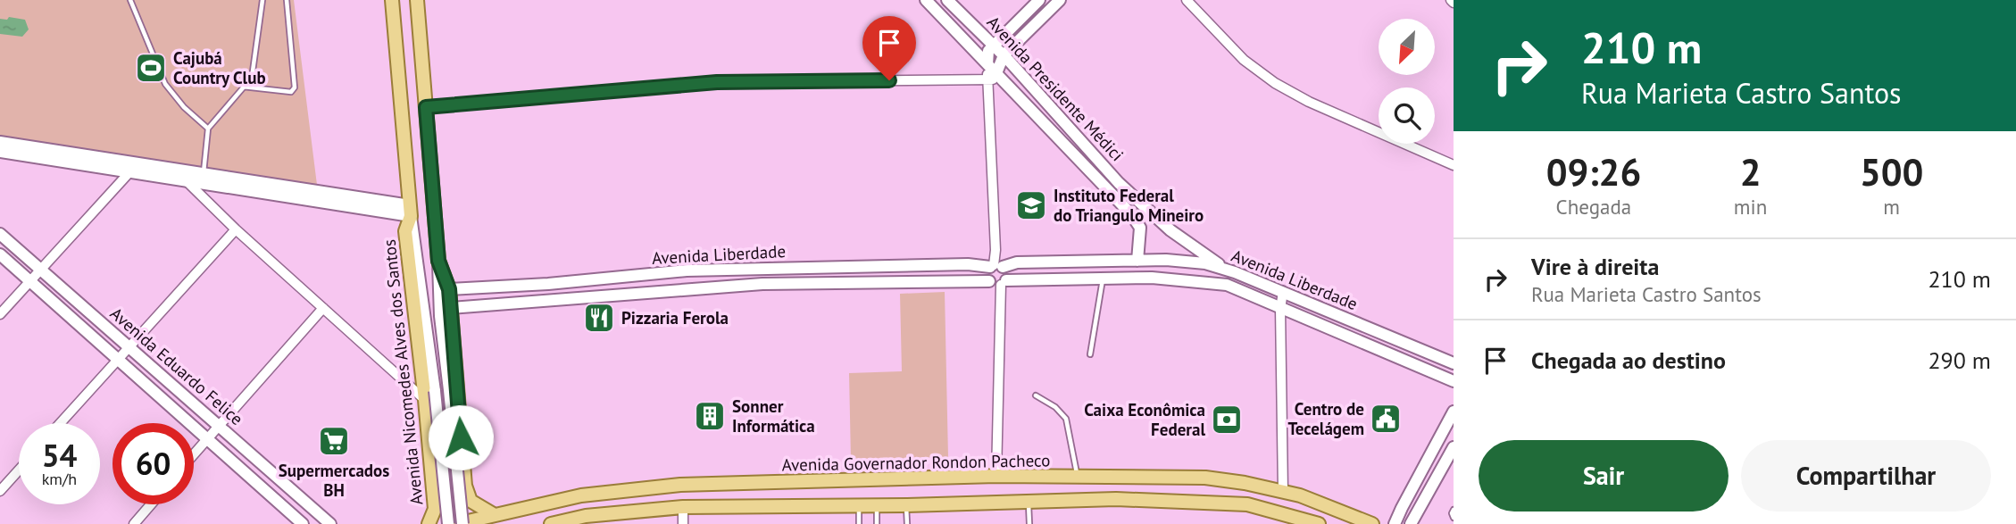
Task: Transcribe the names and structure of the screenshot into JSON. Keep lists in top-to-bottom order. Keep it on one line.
{"streets":{"main road":["Avenida Presidente Médici","Avenida Liberdade","Avenida Eduardo Felice","Avenida Nicomedes Alves dos Santos","Avenida Governador Rondon Pacheco"]},"crossings":[["Avenida Presidente Médici","Avenida Liberdade"]],"places":{"sports":["Cajubá Country Club"],"school or university":["Instituto Federal do Triangulo Mineiro"],"restaurant":["Pizzaria Ferola"],"building":["Sonner Informática"],"public building":["Centro de Tecelágem"],"bank":["Caixa Econômica Federal"],"supermarket":["Supermercados BH"]},"north":"bottom left","page":{"turn":["210 m","Rua Marieta Castro Santos"],"eta":["09:26","Chegada","2","min","500","m"],"list":[{"name":"Vire à direita","note":"Rua Marieta Castro Santos","value":"210 m"},{"name":"Chegada ao destino","value":"290 m"}],"speed":"54 km/h","limit":"60","buttons":["Sair","Compartilhar"]}}
